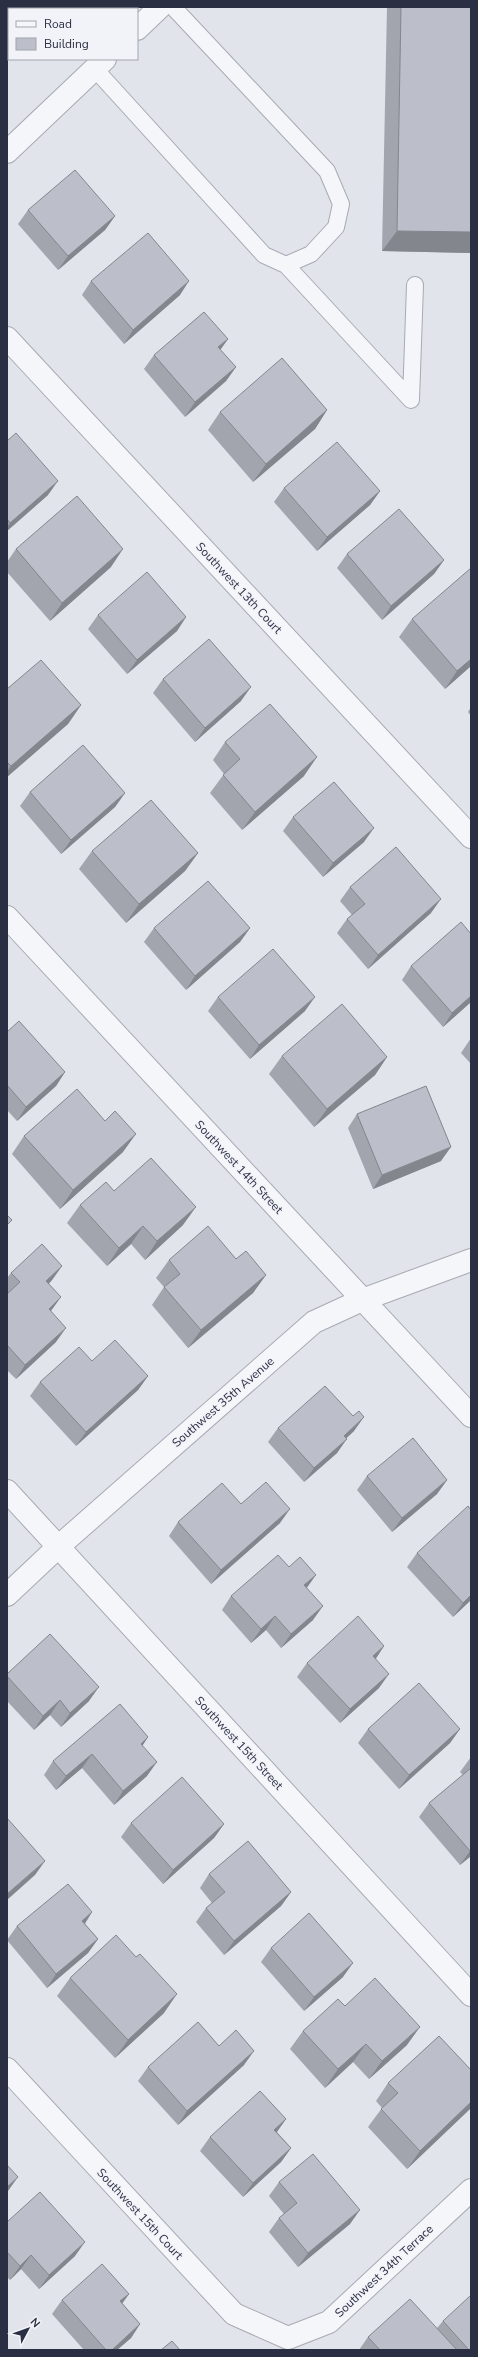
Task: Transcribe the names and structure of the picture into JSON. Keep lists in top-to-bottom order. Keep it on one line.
{"streets":{"street":["Southwest 13th Court","Southwest 14th Street","Southwest 35th Avenue","Southwest 15th Street","Southwest 15th Court","Southwest 34th Terrace"]},"crossings":[["Southwest 14th Street","Southwest 35th Avenue"],["Southwest 35th Avenue","Southwest 15th Street"],["Southwest 15th Court","Southwest 34th Terrace"]],"legend":["Road","Building"],"north":"top right"}
